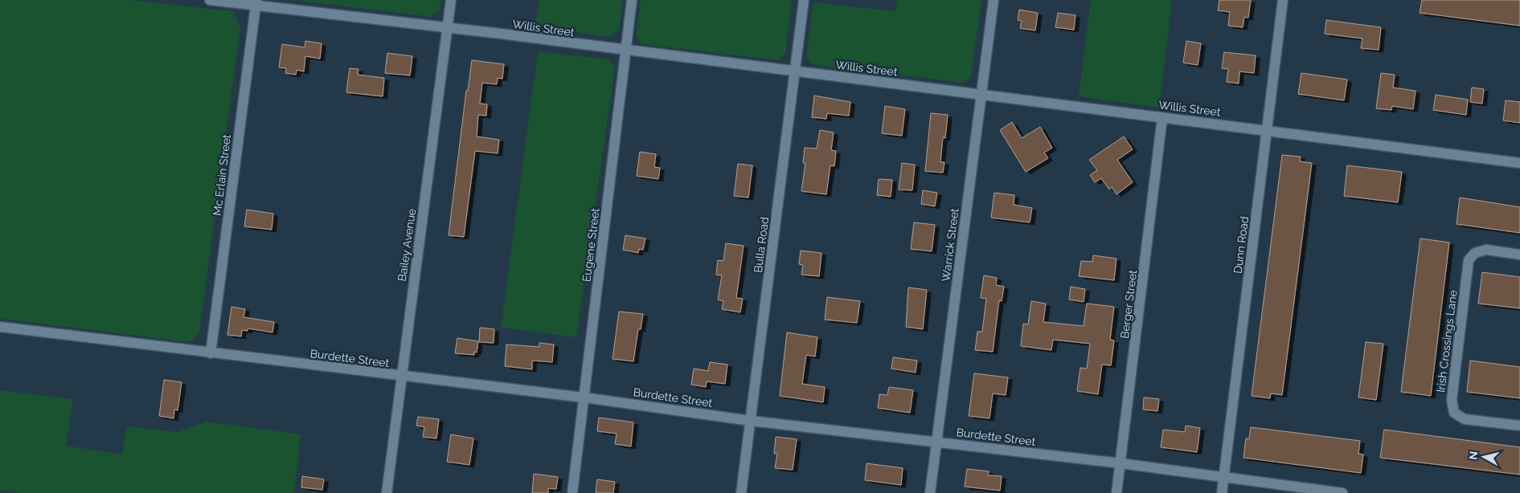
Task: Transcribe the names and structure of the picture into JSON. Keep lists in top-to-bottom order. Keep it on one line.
{"streets":{"street":["Willis Street","Mc Erlain Street","Bailey Avenue","Eugene Street","Bulla Road","Warrick Street","Dunn Road","Berger Street","Irish Crossings Lane","Burdette Street"]},"crossings":[["Willis Street","Mc Erlain Street"],["Willis Street","Bailey Avenue"],["Willis Street","Eugene Street"],["Willis Street","Bulla Road"],["Willis Street","Warrick Street"],["Willis Street","Dunn Road"],["Willis Street","Berger Street"],["Mc Erlain Street","Burdette Street"],["Bailey Avenue","Burdette Street"],["Eugene Street","Burdette Street"],["Bulla Road","Burdette Street"],["Warrick Street","Burdette Street"],["Dunn Road","Burdette Street"],["Berger Street","Burdette Street"]],"north":"left"}
